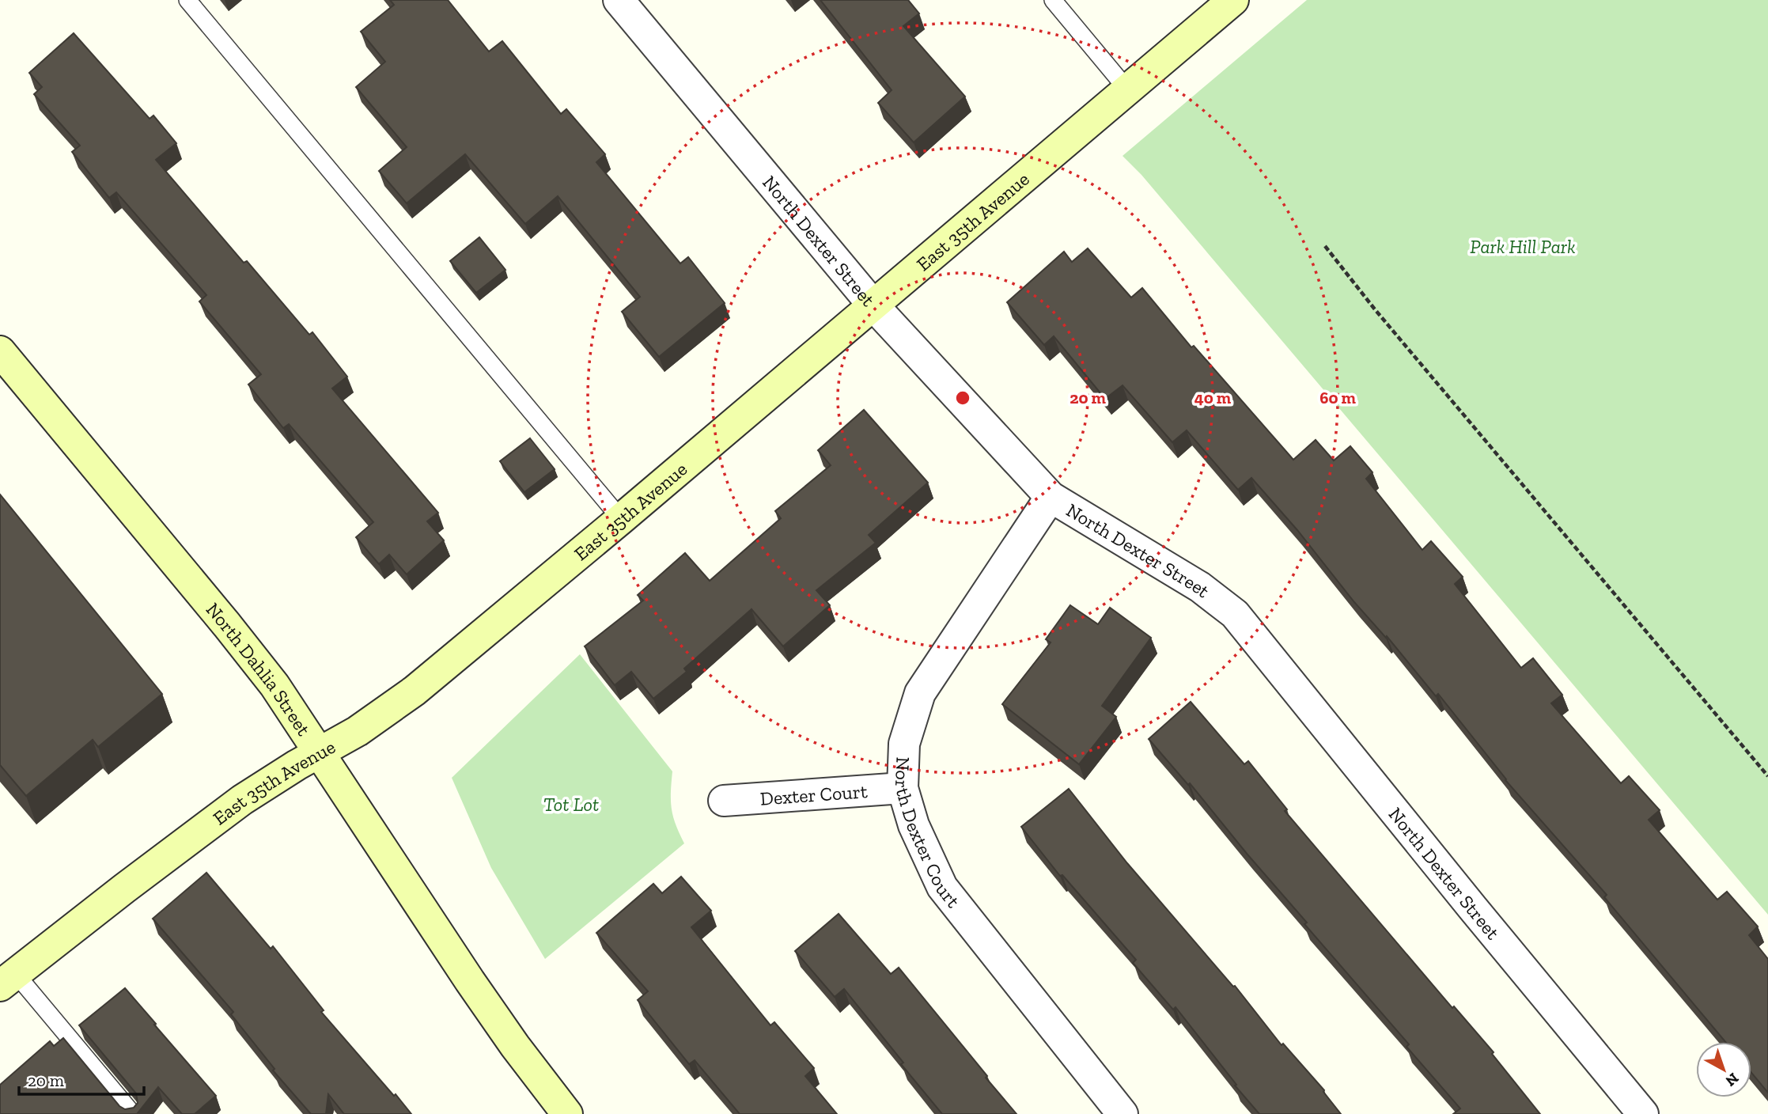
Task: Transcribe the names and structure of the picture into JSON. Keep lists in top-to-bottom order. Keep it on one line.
{"streets":{"street":["East 35th Avenue","North Dexter Street","North Dahlia Street","Dexter Court","North Dexter Court"]},"crossings":[["East 35th Avenue","North Dexter Street"],["East 35th Avenue","North Dahlia Street"],["North Dexter Street","North Dexter Court"],["Dexter Court","North Dexter Court"]],"parks":["Park Hill Park","Tot Lot"],"scale_bar":"20 m","north":"bottom right","rings":["20 m","40 m","60 m"]}
